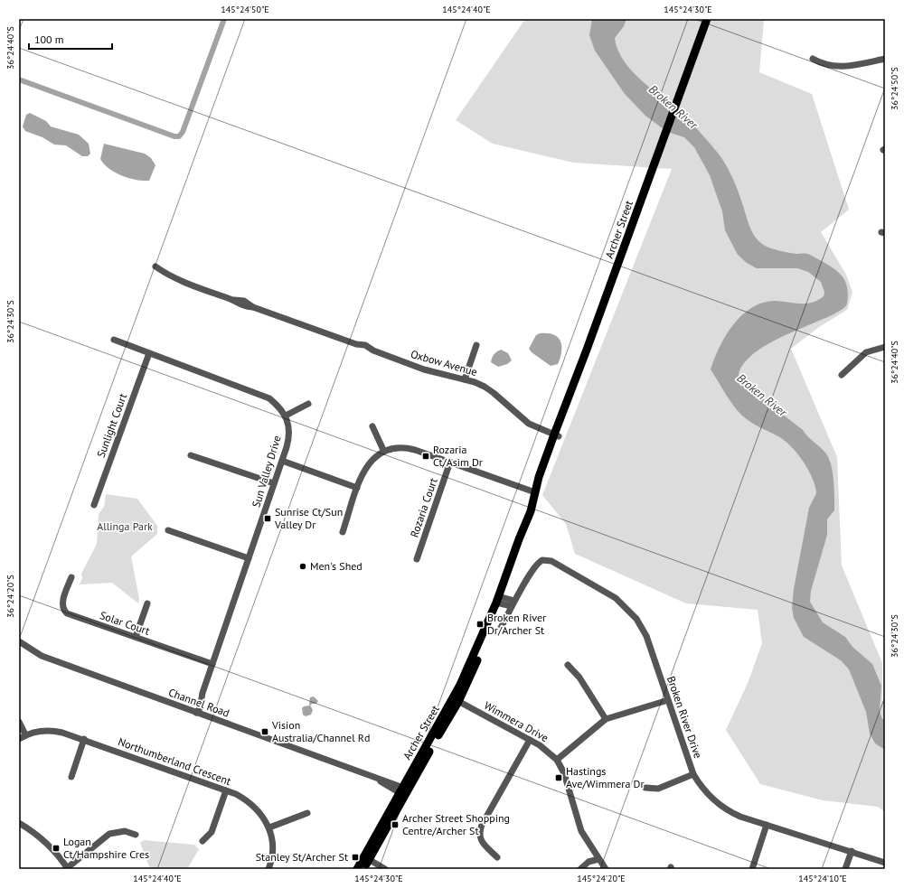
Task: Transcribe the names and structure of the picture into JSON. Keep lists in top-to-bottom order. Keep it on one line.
{"streets":{"main road":["Archer Street"],"street":["Oxbow Avenue","Sunlight Court","Sun Valley Drive","Rozaria Court","Solar Court","Channel Road","Broken River Drive","Wimmera Drive","Northumberland Crescent"]},"crossings":[["Archer Street","Oxbow Avenue"],["Archer Street","Channel Road"],["Archer Street","Wimmera Drive"],["Sunlight Court","Sun Valley Drive"],["Sun Valley Drive","Solar Court"],["Sun Valley Drive","Channel Road"]],"water":["Broken River"],"parks":["Allinga Park"],"places":{"transit":["Rozaria Ct/Asim Dr","Sunrise Ct/Sun Valley Dr","Broken River Dr/Archer St","Vision Australia/Channel Rd","Hastings Ave/Wimmera Dr","Archer Street Shopping Centre/Archer St","Logan Ct/Hampshire Cres","Stanley St/Archer St"],"other":["Men's Shed"]},"scale_bar":"100 m","coordinates":["145°24'50\"E","145°24'40\"E","145°24'30\"E","36°24'40\"S","36°24'50\"S","36°24'30\"S","36°24'20\"S","145°24'20\"E","145°24'10\"E"]}
